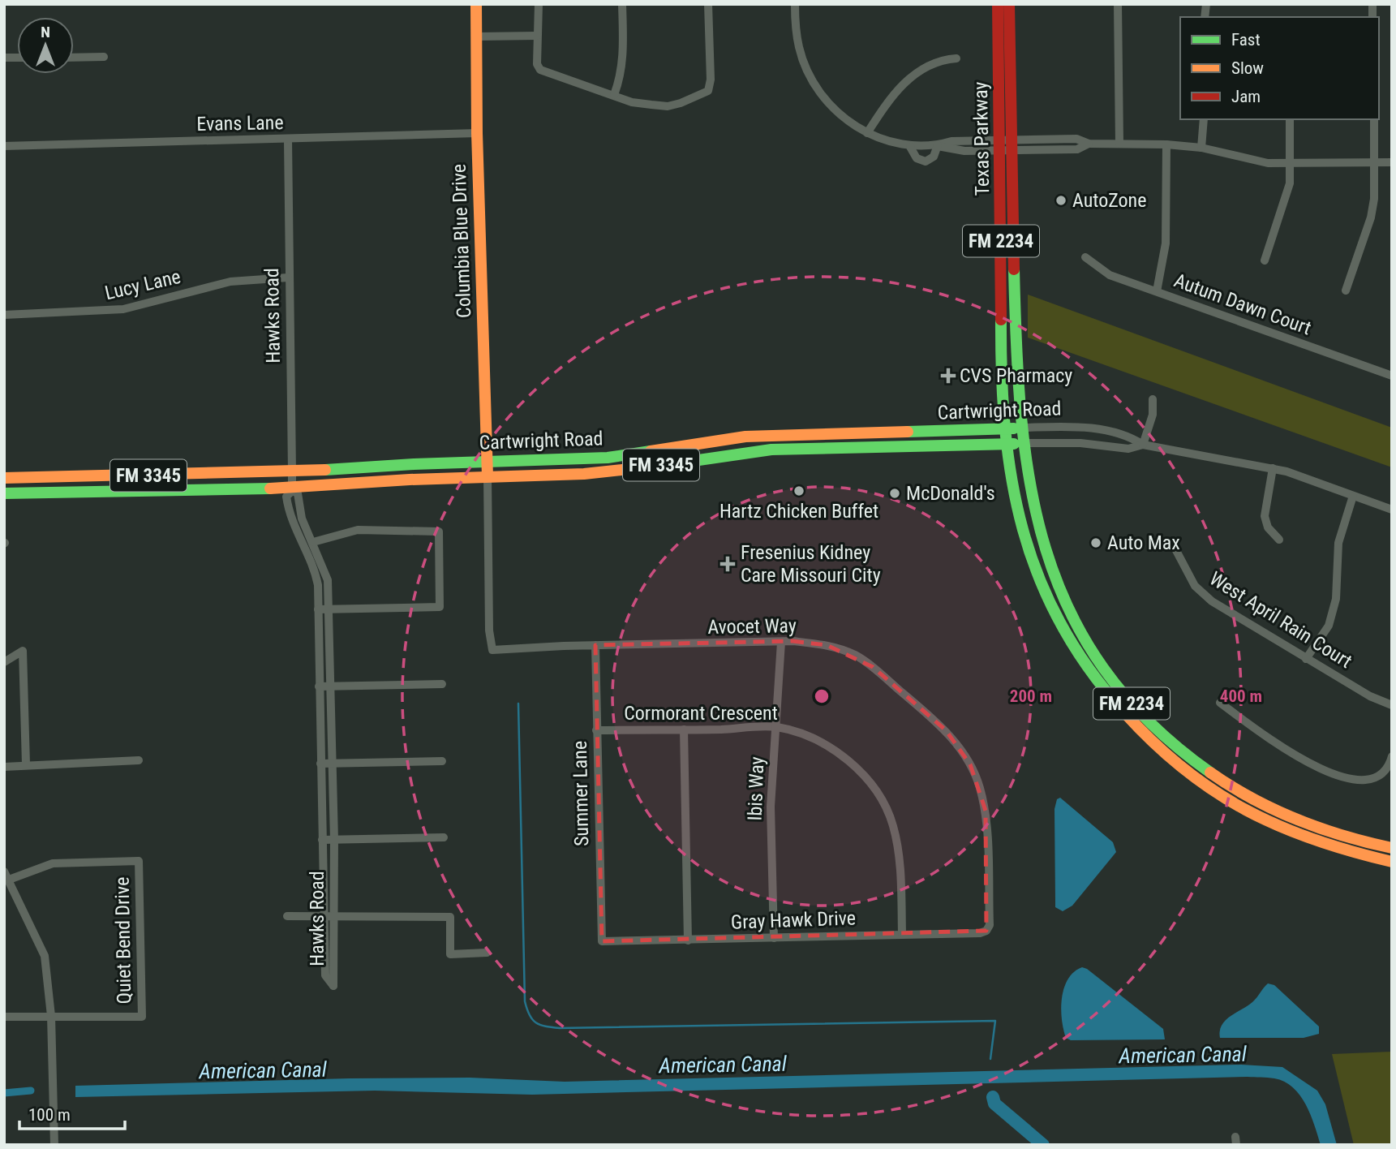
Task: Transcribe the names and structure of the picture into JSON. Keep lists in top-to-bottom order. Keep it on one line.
{"streets":{"main road":["Texas Parkway","Columbia Blue Drive","FM 2234","Cartwright Road","FM 3345"],"street":["Evans Lane","Lucy Lane","Autum Dawn Court","Hawks Road","West April Rain Court","Avocet Way","Cormorant Crescent","Ibis Way","Summer Lane","Gray Hawk Drive","Quiet Bend Drive"]},"crossings":[["Evans Lane","Columbia Blue Drive"],["Evans Lane","Hawks Road"],["Texas Parkway","Cartwright Road"],["Columbia Blue Drive","Cartwright Road"],["Columbia Blue Drive","Avocet Way"],["Lucy Lane","Hawks Road"],["Hawks Road","Cartwright Road"],["Cartwright Road","Avocet Way"],["Avocet Way","Ibis Way"],["Avocet Way","Summer Lane"],["Avocet Way","Gray Hawk Drive"],["Cormorant Crescent","Ibis Way"],["Cormorant Crescent","Summer Lane"],["Cormorant Crescent","Gray Hawk Drive"],["Ibis Way","Gray Hawk Drive"],["Summer Lane","Gray Hawk Drive"]],"water":["American Canal"],"places":{"other":["AutoZone","Hartz Chicken Buffet","McDonald's","Auto Max"],"health":["CVS Pharmacy","Fresenius Kidney Care Missouri City"]},"legend":["Fast","Slow","Jam"],"scale_bar":"100 m","north":"top","rings":["200 m","400 m"]}
